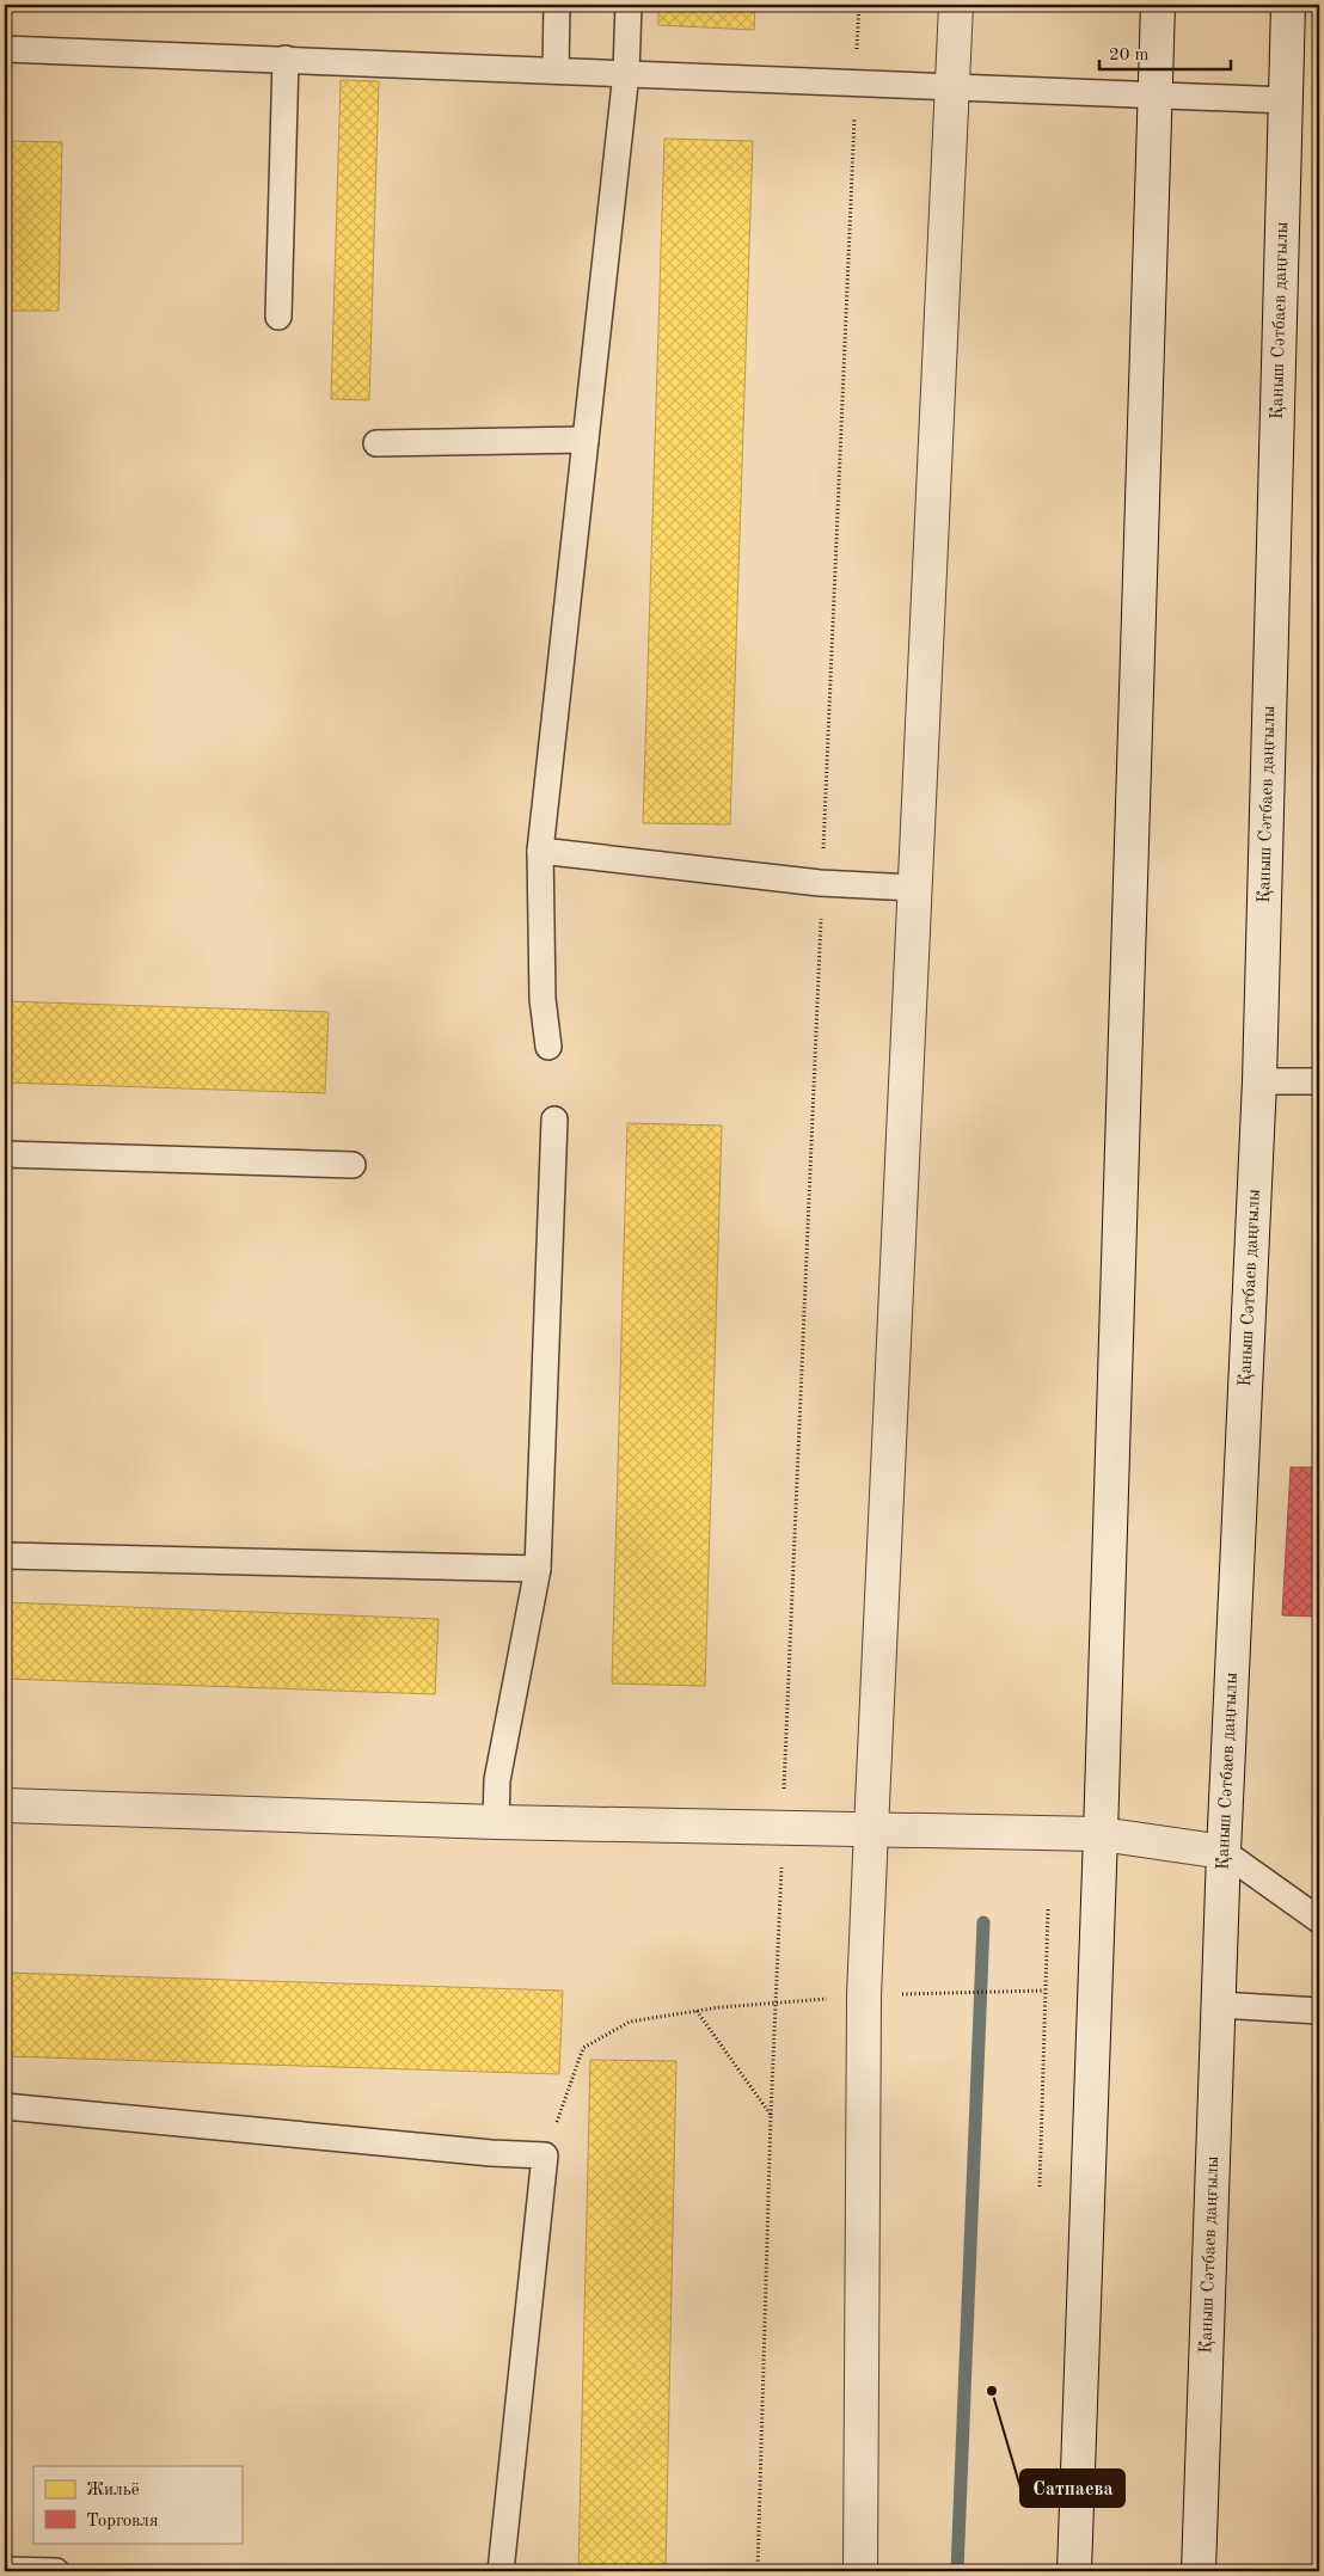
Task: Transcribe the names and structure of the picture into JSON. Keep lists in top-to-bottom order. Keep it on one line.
{"streets":{"main road":["Қаныш Сәтбаев даңғылы"]},"places":["Сатпаева"],"legend":["Жильё","Торговля"],"scale_bar":"20 m"}
